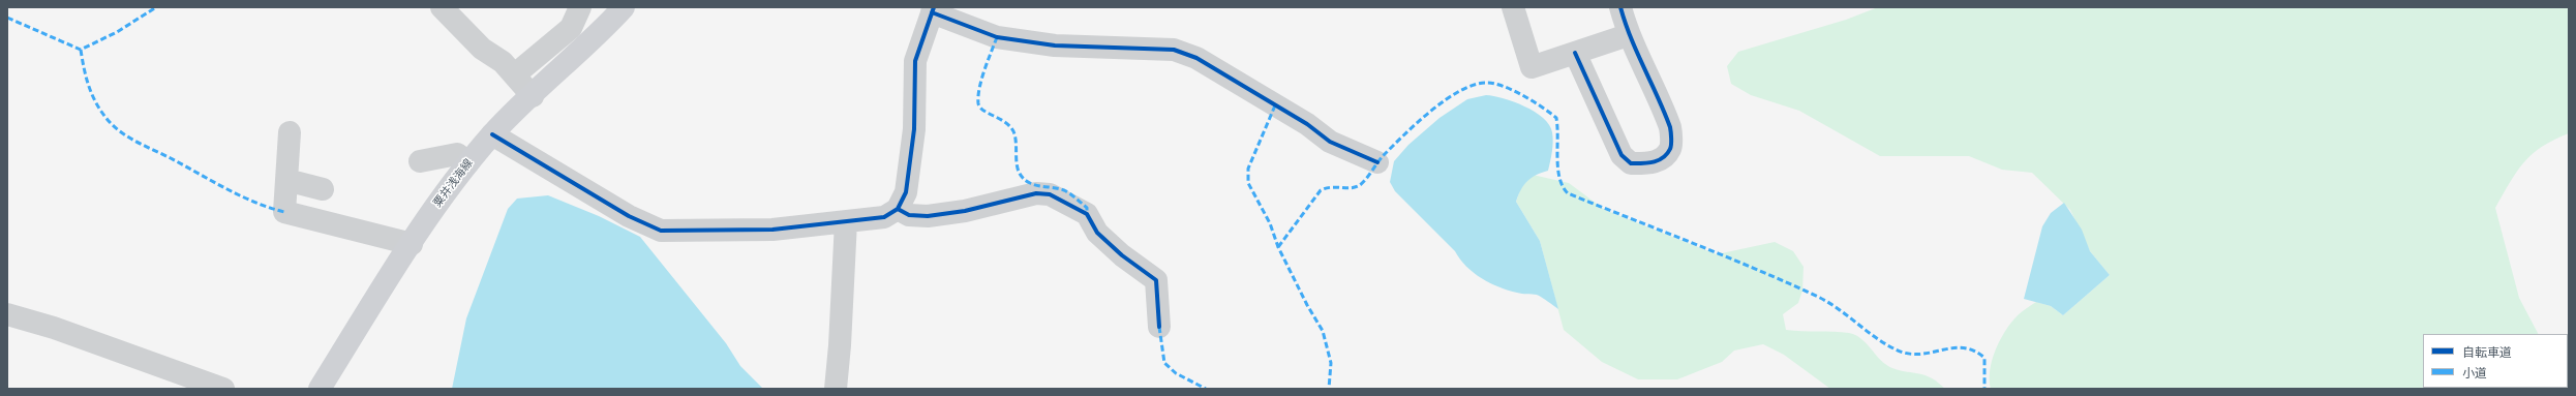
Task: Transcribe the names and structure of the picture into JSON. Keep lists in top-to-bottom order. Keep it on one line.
{"streets":{"main road":["粟井浅海線"]},"legend":["自転車道","小道"]}
